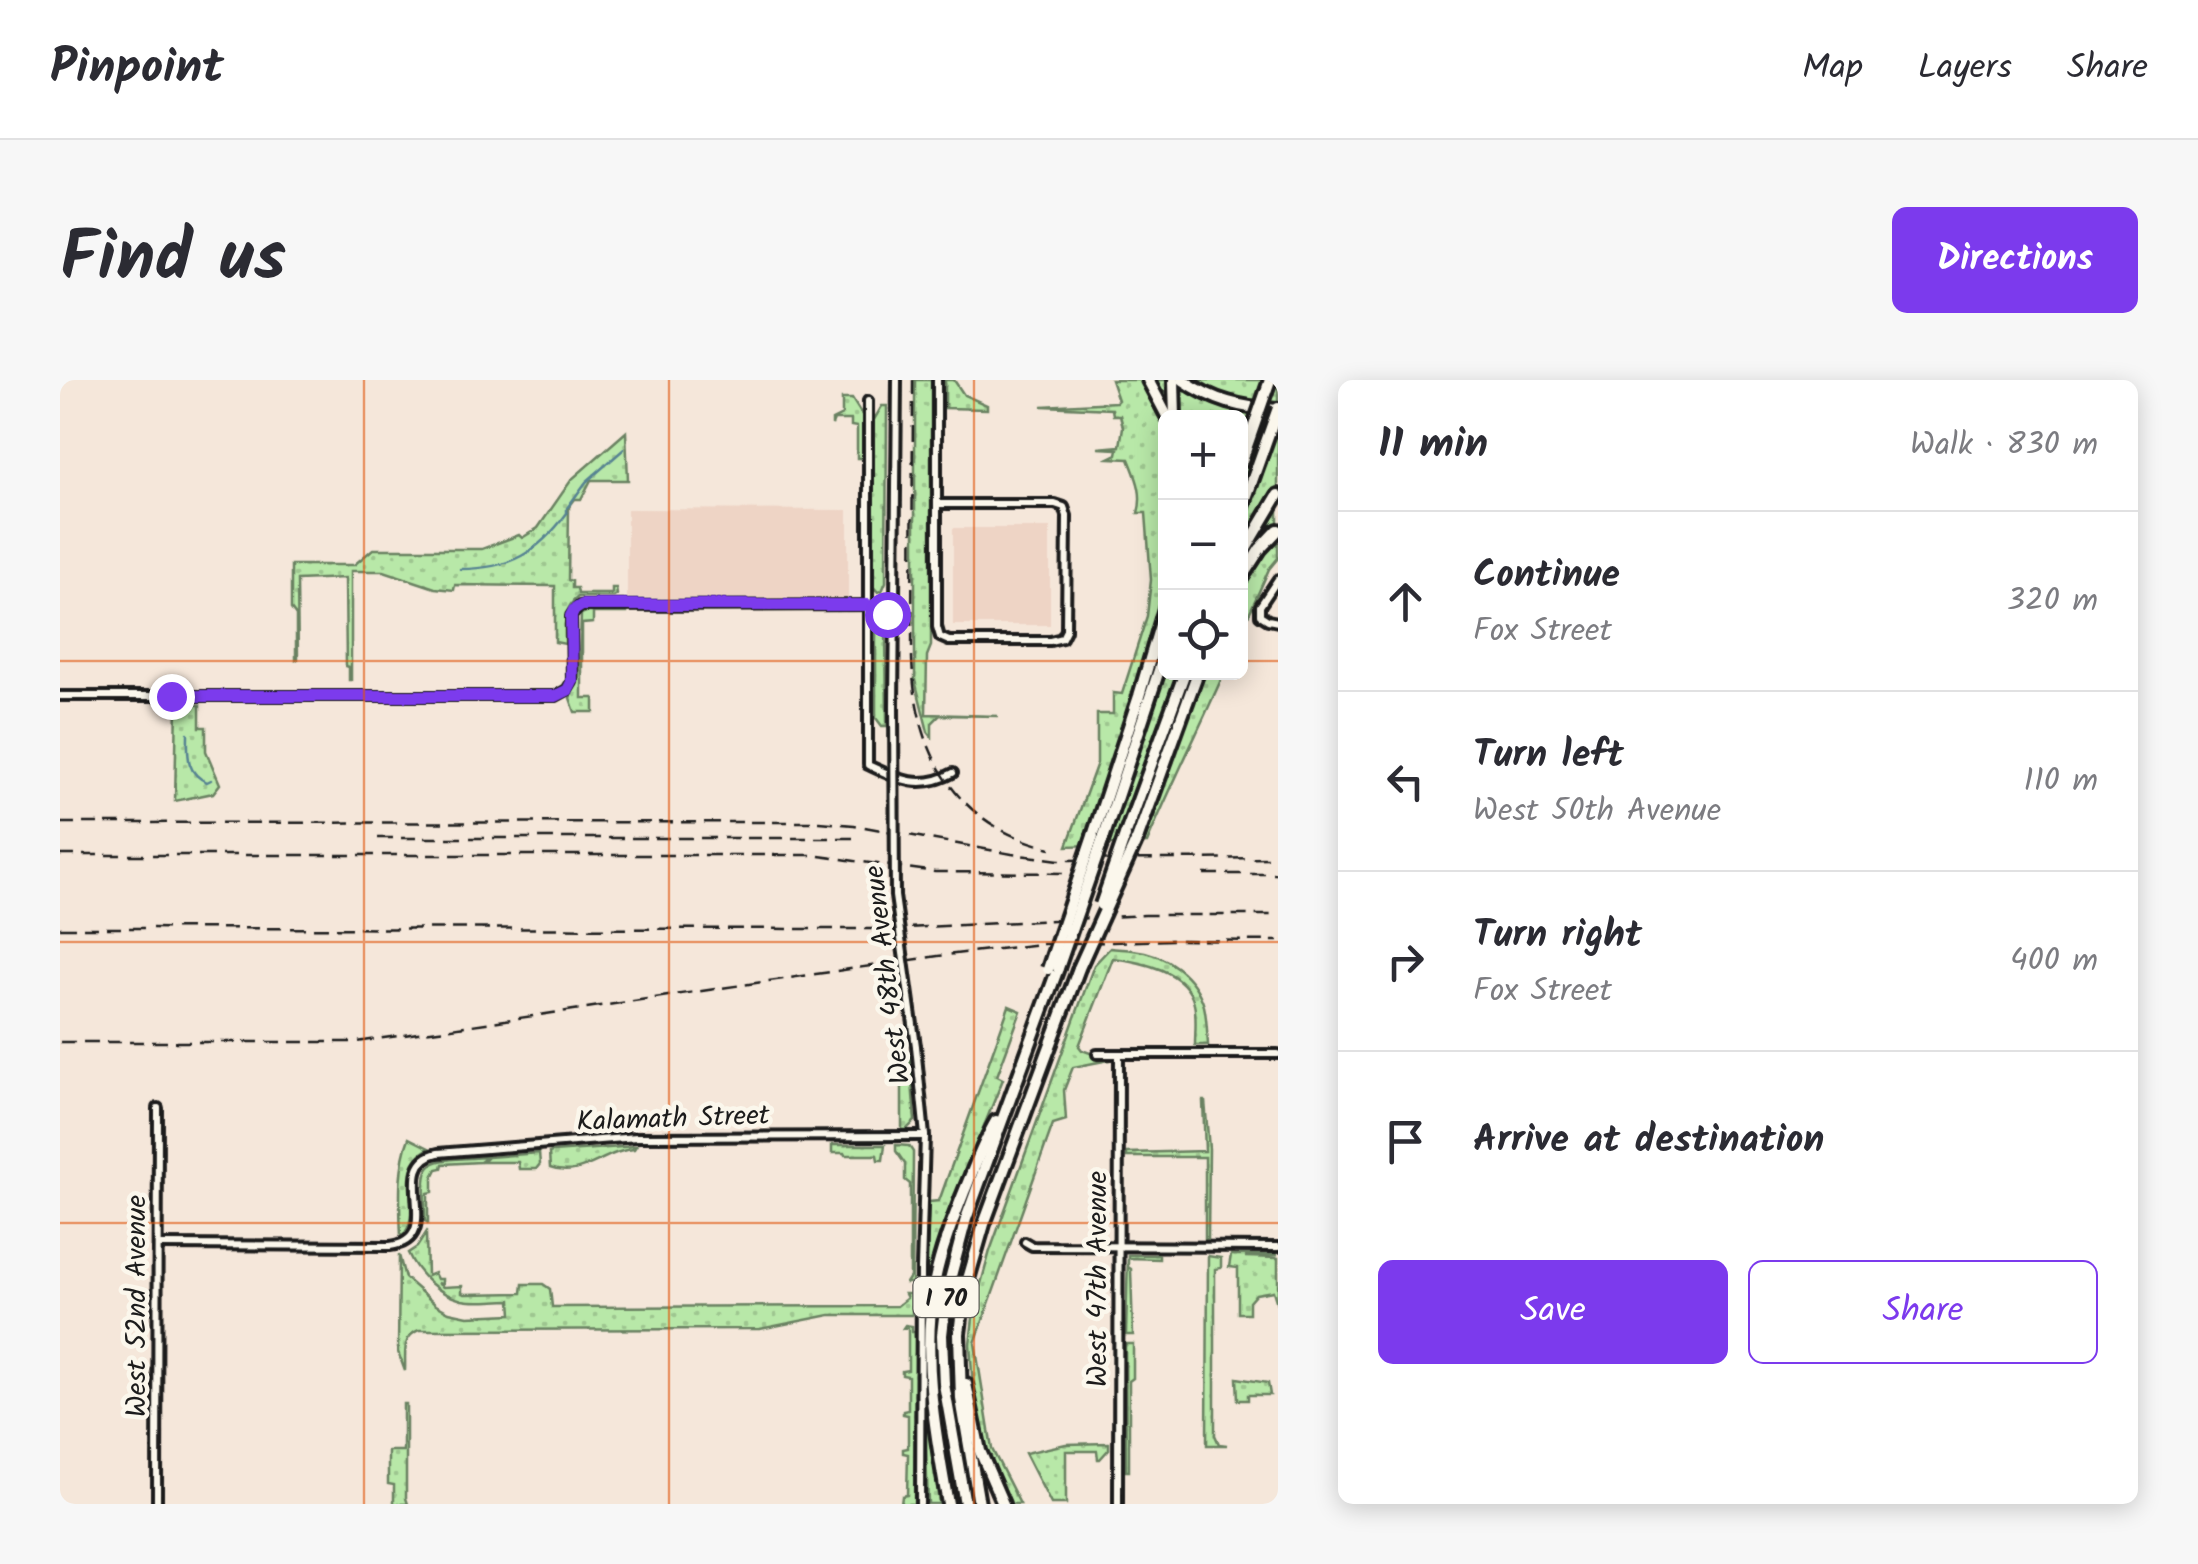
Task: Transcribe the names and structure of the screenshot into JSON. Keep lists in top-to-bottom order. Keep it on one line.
{"streets":{"highway":["I 70"],"street":["West 48th Avenue","Kalamath Street","West 47th Avenue","West 52nd Avenue"]},"crossings":[["West 48th Avenue","Kalamath Street"],["Kalamath Street","West 52nd Avenue"]],"page":{"header":"Pinpoint","nav":["Map","Layers","Share"],"title":"Find us","buttons":["Directions",["Save","Share"]],"heading":["11 min","Walk · 830 m"],"map_buttons":["+","−"],"list":[["Continue","Fox Street","320 m"],["Turn left","West 50th Avenue","110 m"],["Turn right","Fox Street","400 m"],"Arrive at destination"]}}
